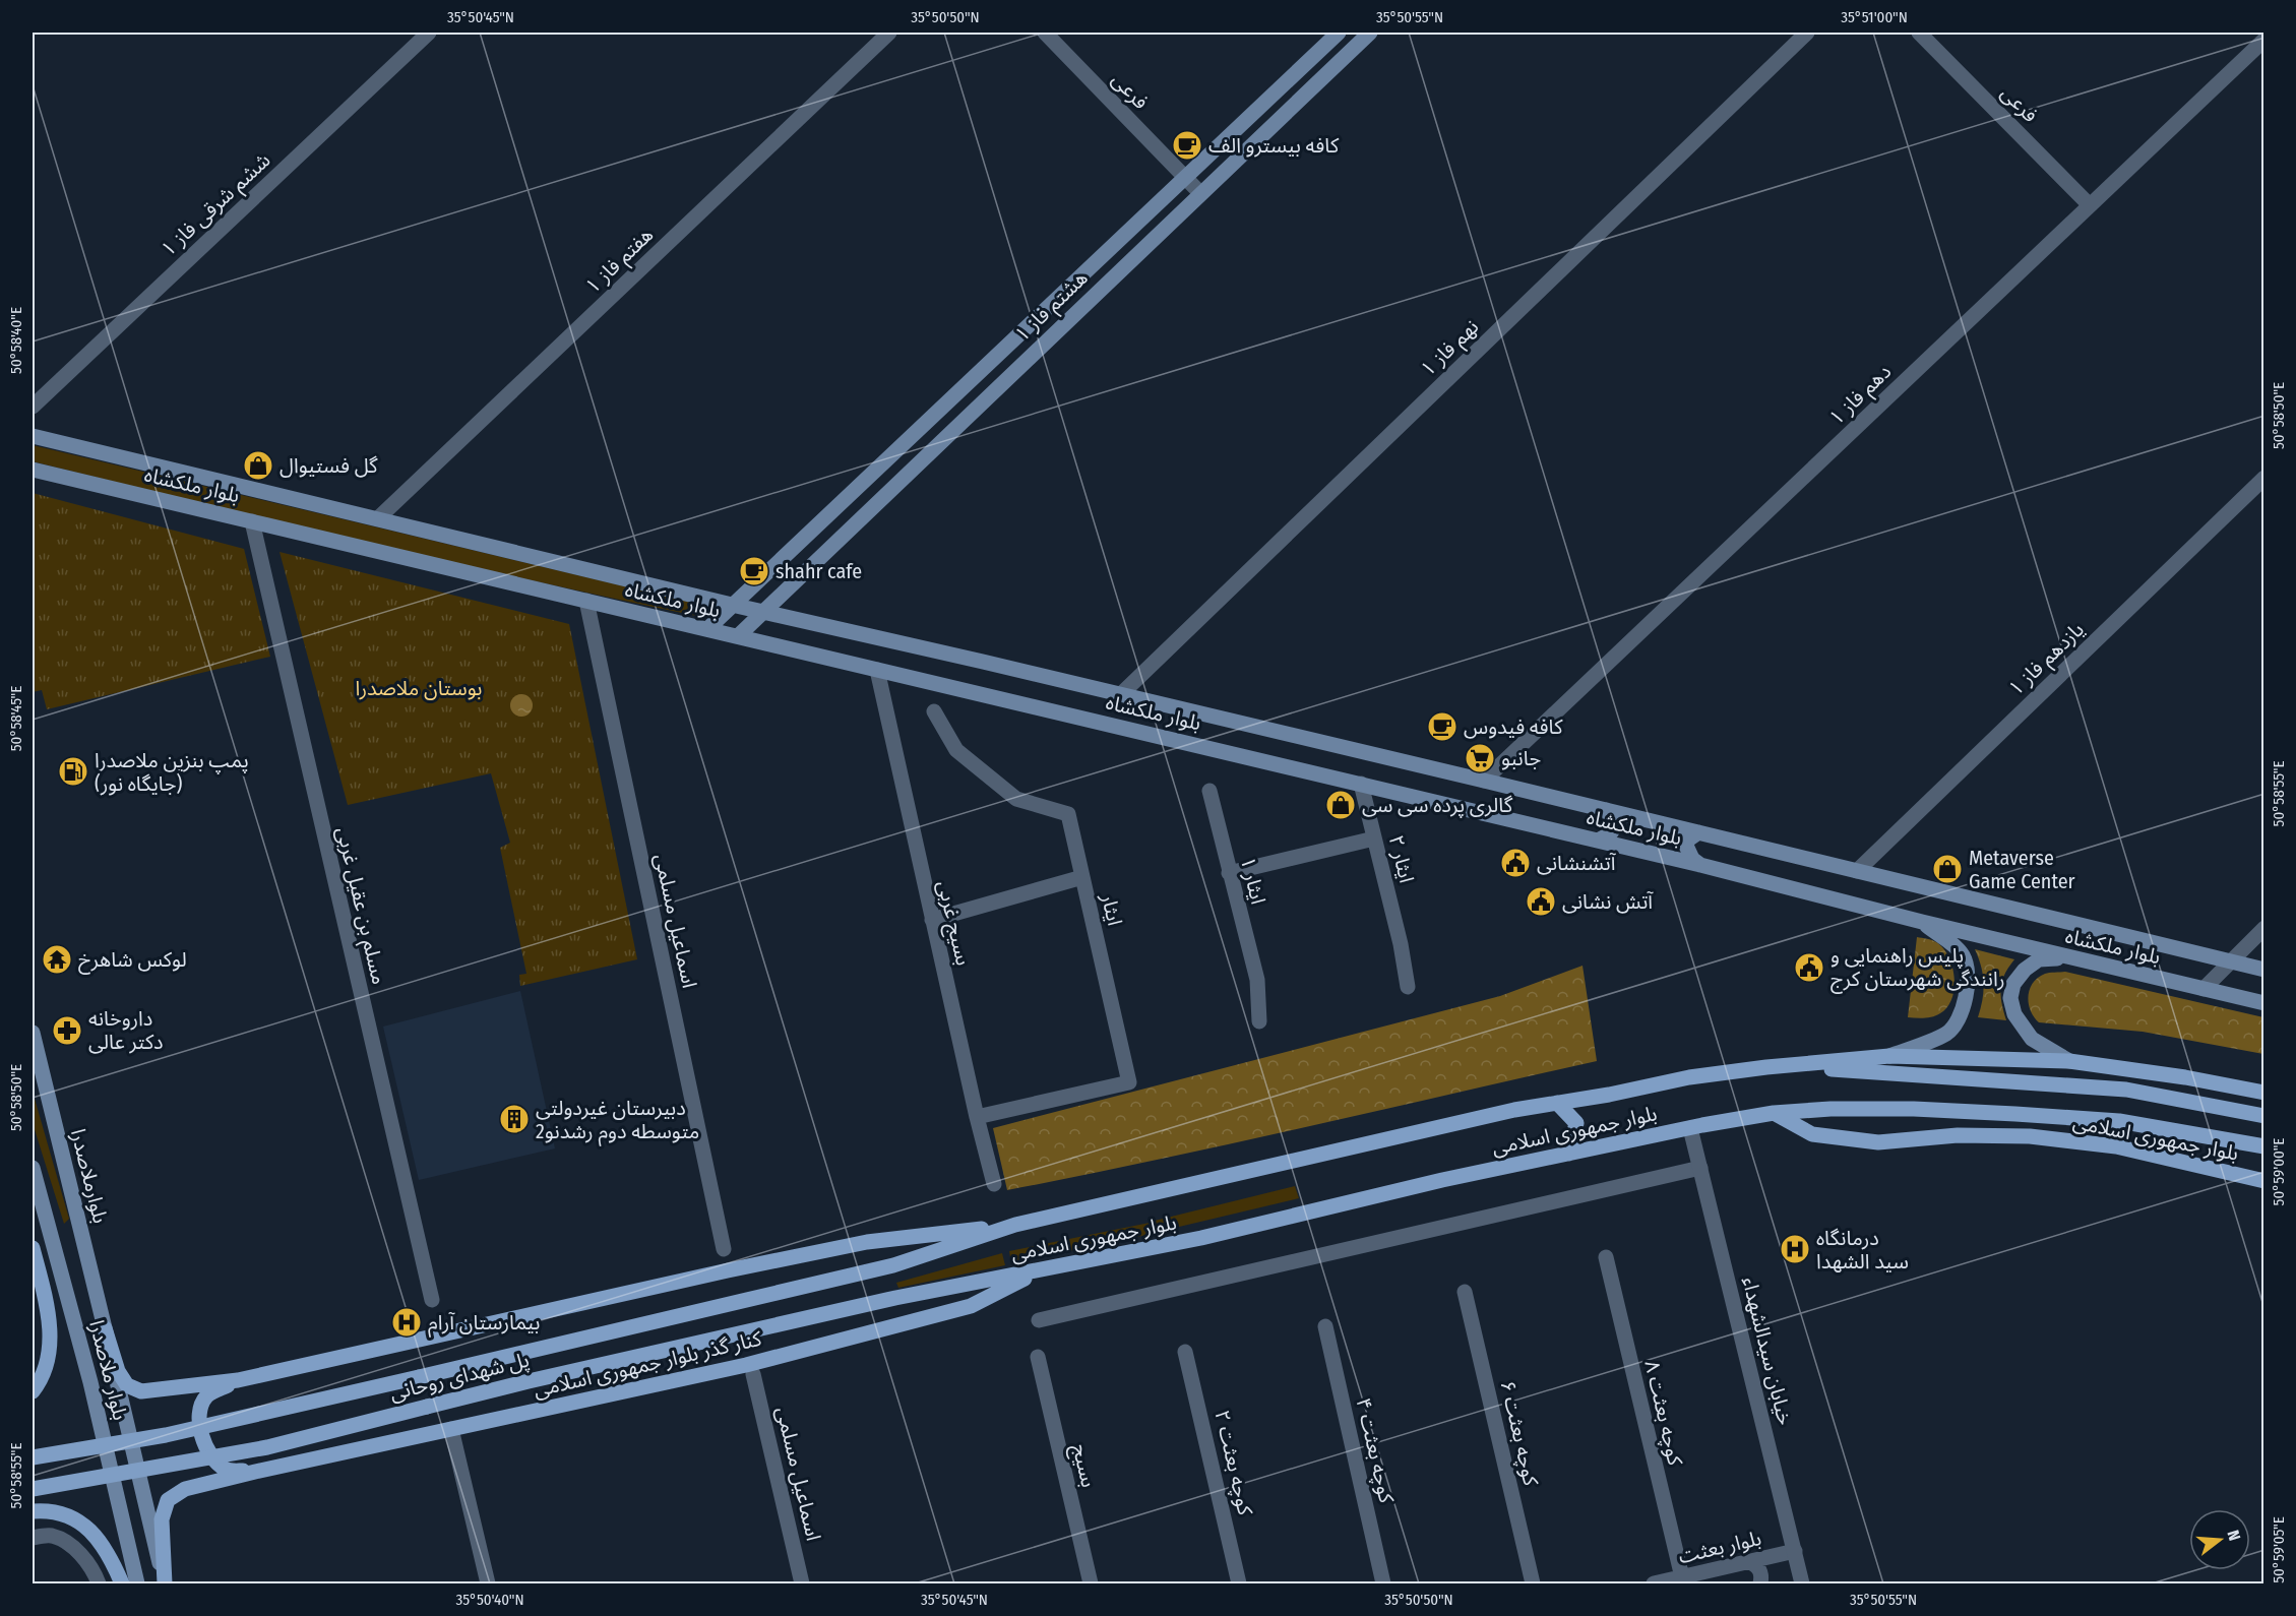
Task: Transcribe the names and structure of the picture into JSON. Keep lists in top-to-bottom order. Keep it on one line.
{"streets":{"main road":["هشتم فاز ۱","بلوار ملکشاه","بلوار جمهوری اسلامی","بلوارملاصدرا","کنار گذر بلوار جمهوری اسلامی","بلوار ملاصدرا","پل شهدای روحانی"],"street":["فرعی","ششم شرقی فاز ۱","هفتم فاز ۱","نهم فاز ۱","دهم فاز ۱","یازدهم فاز ۱","ایثار ۲","ایثار ۱","مسلم بن عقیل غربی","ایثار","اسماعیل مسلمی","بسیج غربی","خیابان سیدالشهداء","کوچه بعثت ۸","کوچه بعثت ۶","کوچه بعثت ۴","کوچه بعثت ۲","بسیج","بلوار بعثت"]},"crossings":[["فرعی","هشتم فاز ۱"],["فرعی","دهم فاز ۱"],["هفتم فاز ۱","بلوار ملکشاه"],["هشتم فاز ۱","بلوار ملکشاه"],["نهم فاز ۱","بلوار ملکشاه"],["دهم فاز ۱","بلوار ملکشاه"],["بلوار ملکشاه","یازدهم فاز ۱"],["بلوار ملکشاه","ایثار ۲"],["بلوار ملکشاه","مسلم بن عقیل غربی"],["بلوار ملکشاه","اسماعیل مسلمی"],["بلوار ملکشاه","بسیج غربی"],["ایثار","بسیج غربی"],["بلوار جمهوری اسلامی","خیابان سیدالشهداء"],["بلوار جمهوری اسلامی","کنار گذر بلوار جمهوری اسلامی"],["بلوار جمهوری اسلامی","پل شهدای روحانی"],["بلوارملاصدرا","بلوار ملاصدرا"],["خیابان سیدالشهداء","بلوار بعثت"],["کنار گذر بلوار جمهوری اسلامی","بلوار ملاصدرا"],["کوچه بعثت ۸","بلوار بعثت"]],"parks":["بوستان ملاصدرا"],"places":{"cafe":["کافه بیسترو الف","shahr cafe","كافه فيدوس"],"shop":["گل فستیوال","گالری پرده سی سی","Metaverse Game Center"],"supermarket":["جانبو"],"fuel station":["پمپ بنزین ملاصدرا (جایگاه نور)"],"public building":["آتشنشانی","آتش نشانی","پلیس راهنمایی و رانندگی شهرستان کرج"],"temple":["لوکس شاهرخ"],"pharmacy":["داروخانه دکتر عالی"],"building":["دبیرستان غیردولتی متوسطه دوم رشدنو2"],"hospital":["درمانگاه سید الشهدا","بیمارستان آرام"]},"north":"right","coordinates":["35°50'45\"N","35°50'50\"N","35°50'55\"N","35°51'00\"N","50°58'40\"E","50°58'50\"E","50°58'45\"E","50°58'55\"E","50°59'00\"E","50°59'05\"E","35°50'40\"N"]}
